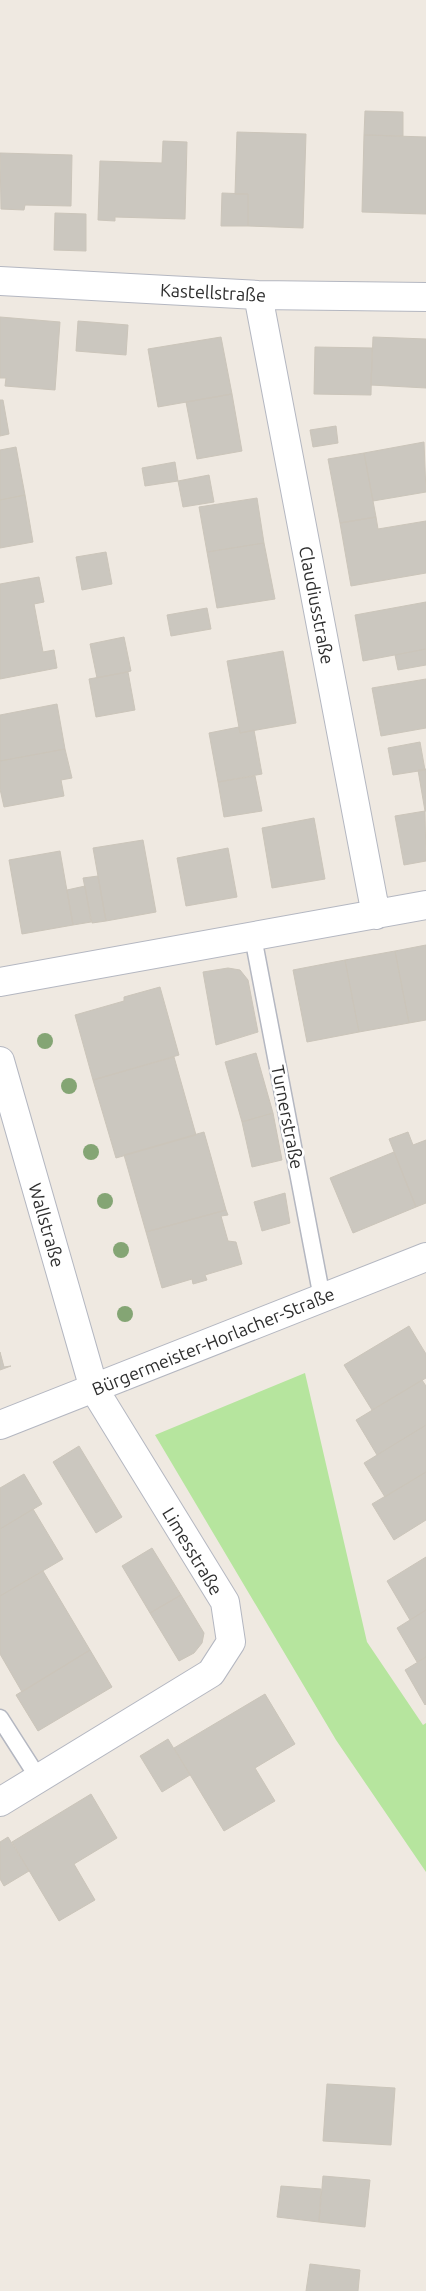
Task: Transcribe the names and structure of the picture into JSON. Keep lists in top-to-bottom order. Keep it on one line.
{"streets":{"street":["Kastellstraße","Claudiusstraße","Wallstraße","Bürgermeister-Horlacher-Straße","Limesstraße"],"lane":["Turnerstraße"]},"crossings":[["Kastellstraße","Claudiusstraße"],["Turnerstraße","Bürgermeister-Horlacher-Straße"],["Wallstraße","Bürgermeister-Horlacher-Straße"],["Wallstraße","Limesstraße"],["Bürgermeister-Horlacher-Straße","Limesstraße"]]}
